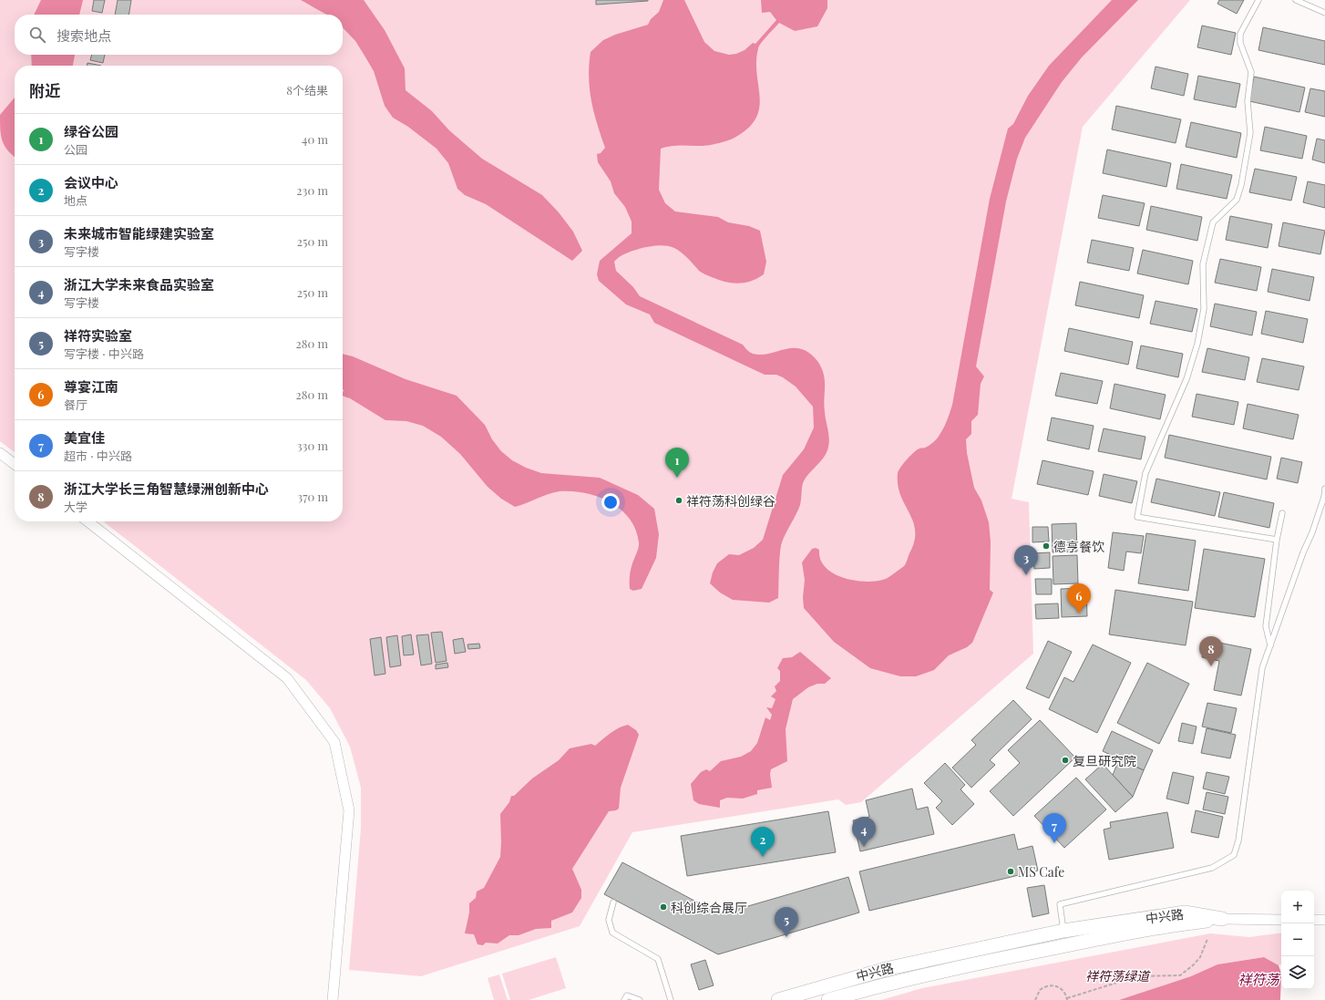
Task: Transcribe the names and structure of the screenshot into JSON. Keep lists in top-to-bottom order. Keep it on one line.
{"streets":{"main road":["中兴路"]},"water":["祥符荡"],"parks":["祥符荡绿道"],"places":["祥符荡科创绿谷","德亨餐饮","复旦研究院","MS Cafe","科创综合展厅"],"page":{"search":"搜索地点","heading":["附近","8个结果"],"list":[{"mark":"1","name":"绿谷公园","note":"公园","value":"40 m"},{"mark":"2","name":"会议中心","note":"地点","value":"230 m"},{"mark":"3","name":"未来城市智能绿建实验室","note":"写字楼","value":"250 m"},{"mark":"4","name":"浙江大学未来食品实验室","note":"写字楼","value":"250 m"},{"mark":"5","name":"祥符实验室","note":"写字楼 · 中兴路","value":"280 m"},{"mark":"6","name":"尊宴江南","note":"餐厅","value":"280 m"},{"mark":"7","name":"美宜佳","note":"超市 · 中兴路","value":"330 m"},{"mark":"8","name":"浙江大学长三角智慧绿洲创新中心","note":"大学","value":"370 m"}],"pins":["1","3","6","8","7","4","2","5"],"map_buttons":["+","−"]}}
